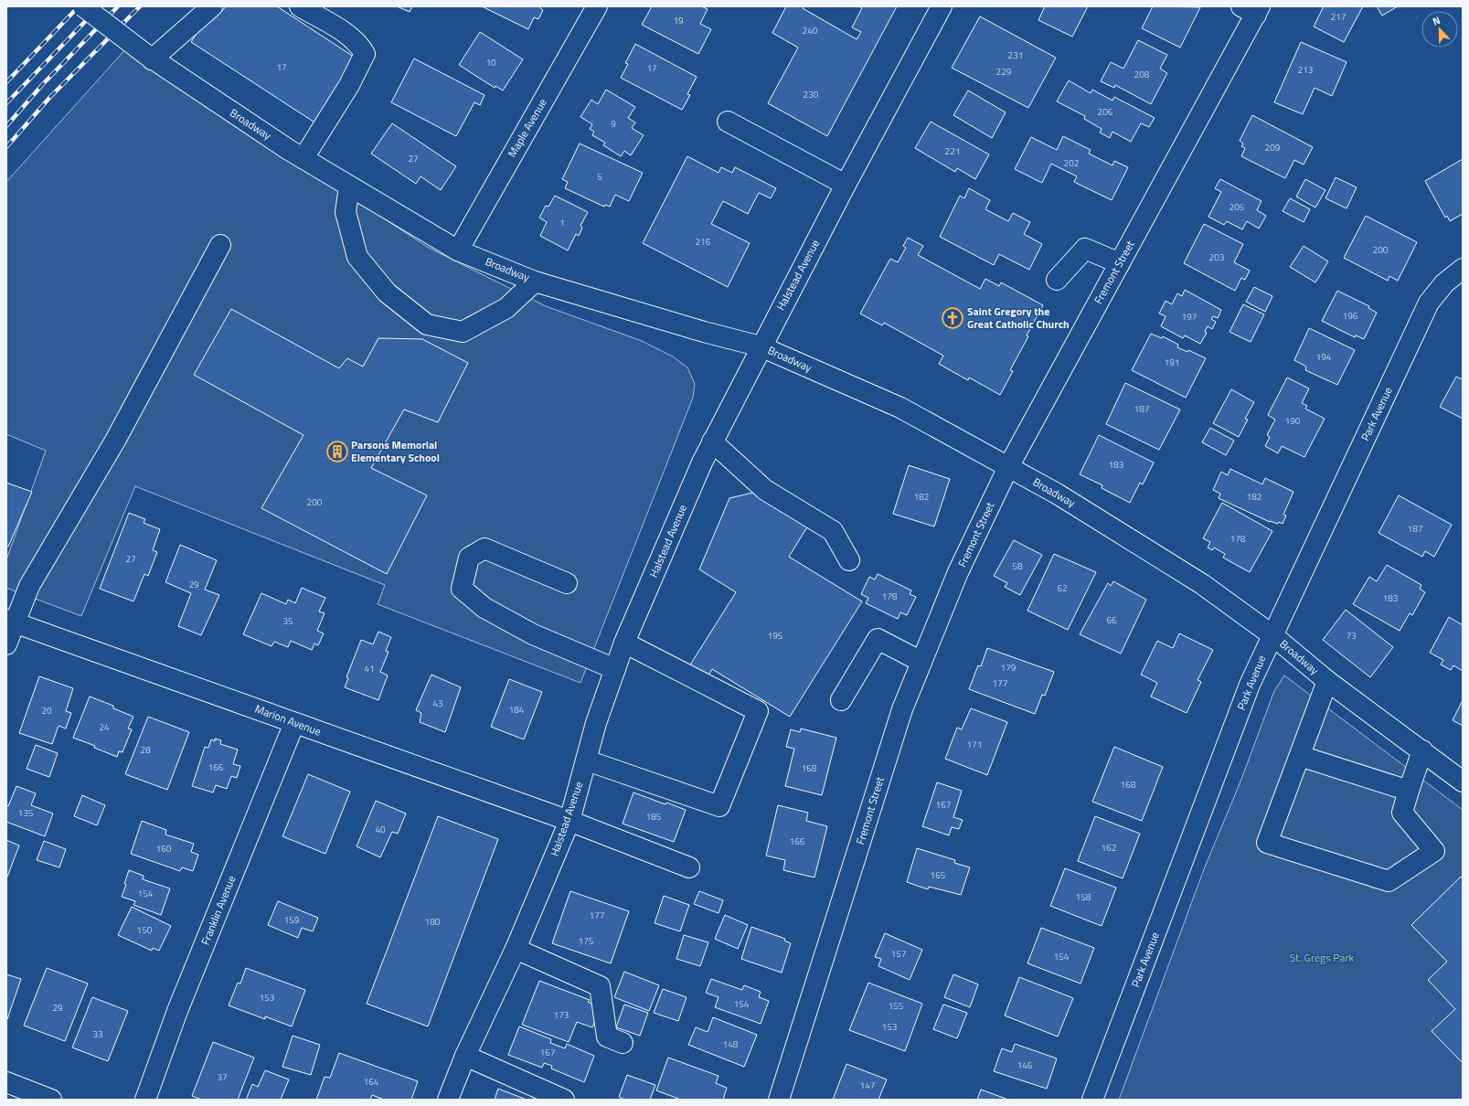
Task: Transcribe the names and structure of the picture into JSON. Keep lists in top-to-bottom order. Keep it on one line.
{"streets":{"street":["Broadway","Maple Avenue","Fremont Street","Halstead Avenue","Park Avenue","Marion Avenue","Franklin Avenue"]},"crossings":[["Broadway","Maple Avenue"],["Broadway","Fremont Street"],["Broadway","Halstead Avenue"],["Broadway","Park Avenue"],["Halstead Avenue","Marion Avenue"],["Marion Avenue","Franklin Avenue"]],"parks":["St. Gregs Park"],"places":{"church":["Saint Gregory the Great Catholic Church"],"building":["Parsons Memorial Elementary School"]},"house_numbers":["217","19","240","231","10","17","17","213","229","208","230","206","9","209","221","27","202","5","205","1","216","200","203","196","197","194","191","187","190","183","182","182","200","187","178","27","58","29","62","178","183","66","35","195","73","179","41","177","43","184","20","24","171","28","166","168","168","167","135","185","40","166","162","160","165","154","158","177","159","180","150","175","157","154","153","154","155","29","173","153","33","148","167","146","37","164","147"],"north":"top"}
